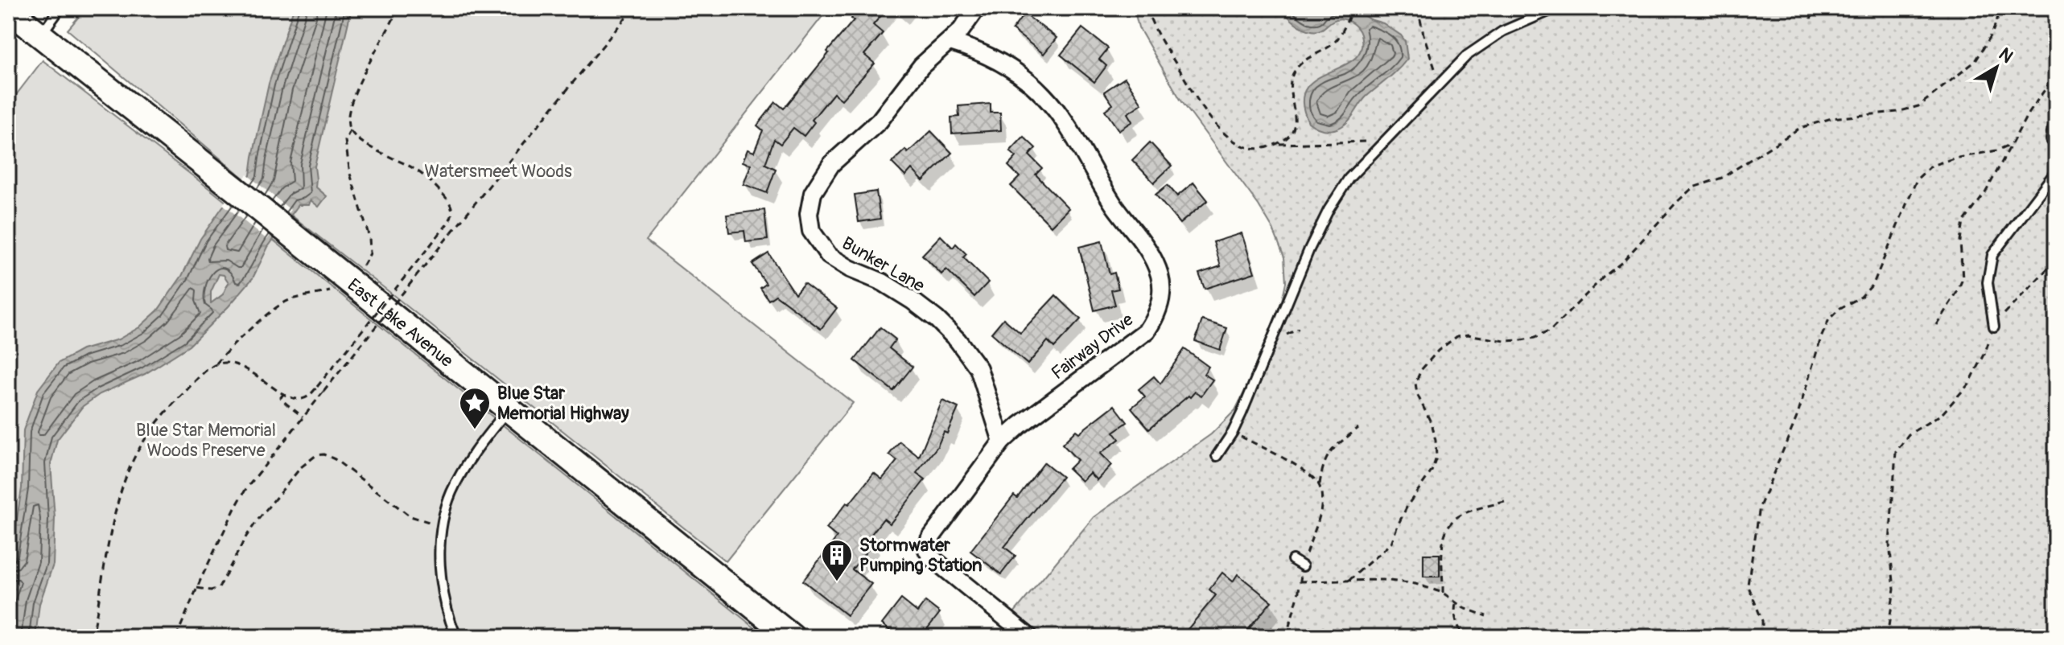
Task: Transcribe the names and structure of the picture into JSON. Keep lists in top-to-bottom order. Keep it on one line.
{"streets":{"main road":["East Lake Avenue"],"street":["Bunker Lane","Fairway Drive"]},"crossings":[["Bunker Lane","Fairway Drive"]],"parks":["Watersmeet Woods","Blue Star Memorial Woods Preserve"],"places":{"place":["Blue Star Memorial Highway"],"building":["Stormwater Pumping Station"]},"north":"top right"}
